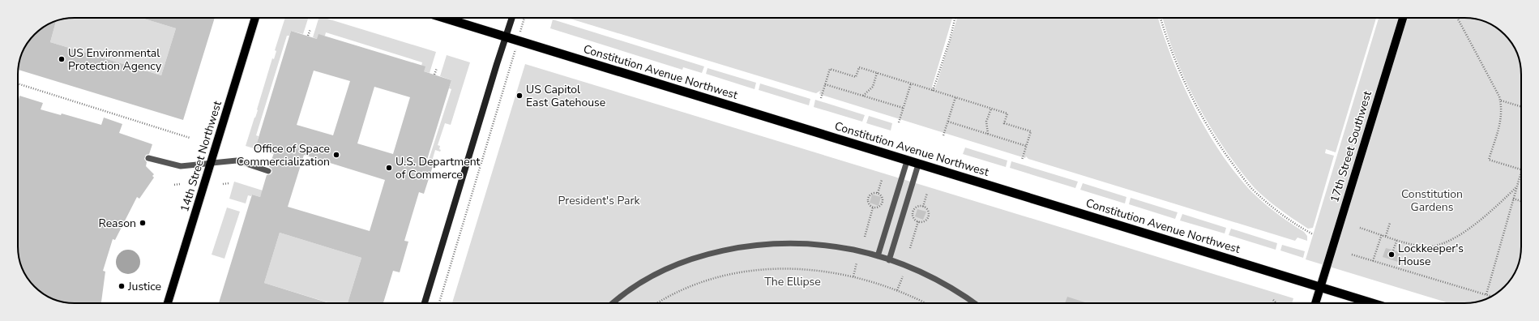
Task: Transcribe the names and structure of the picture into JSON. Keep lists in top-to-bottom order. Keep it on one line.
{"streets":{"highway":["Constitution Avenue Northwest"],"main road":["17th Street Southwest","14th Street Northwest"]},"crossings":[["Constitution Avenue Northwest","17th Street Southwest"]],"parks":["Constitution Gardens","President's Park","The Ellipse"],"places":["US Environmental Protection Agency","US Capitol East Gatehouse","Office of Space Commercialization","U.S. Department of Commerce","Reason","Lockkeeper's House","Justice"]}
